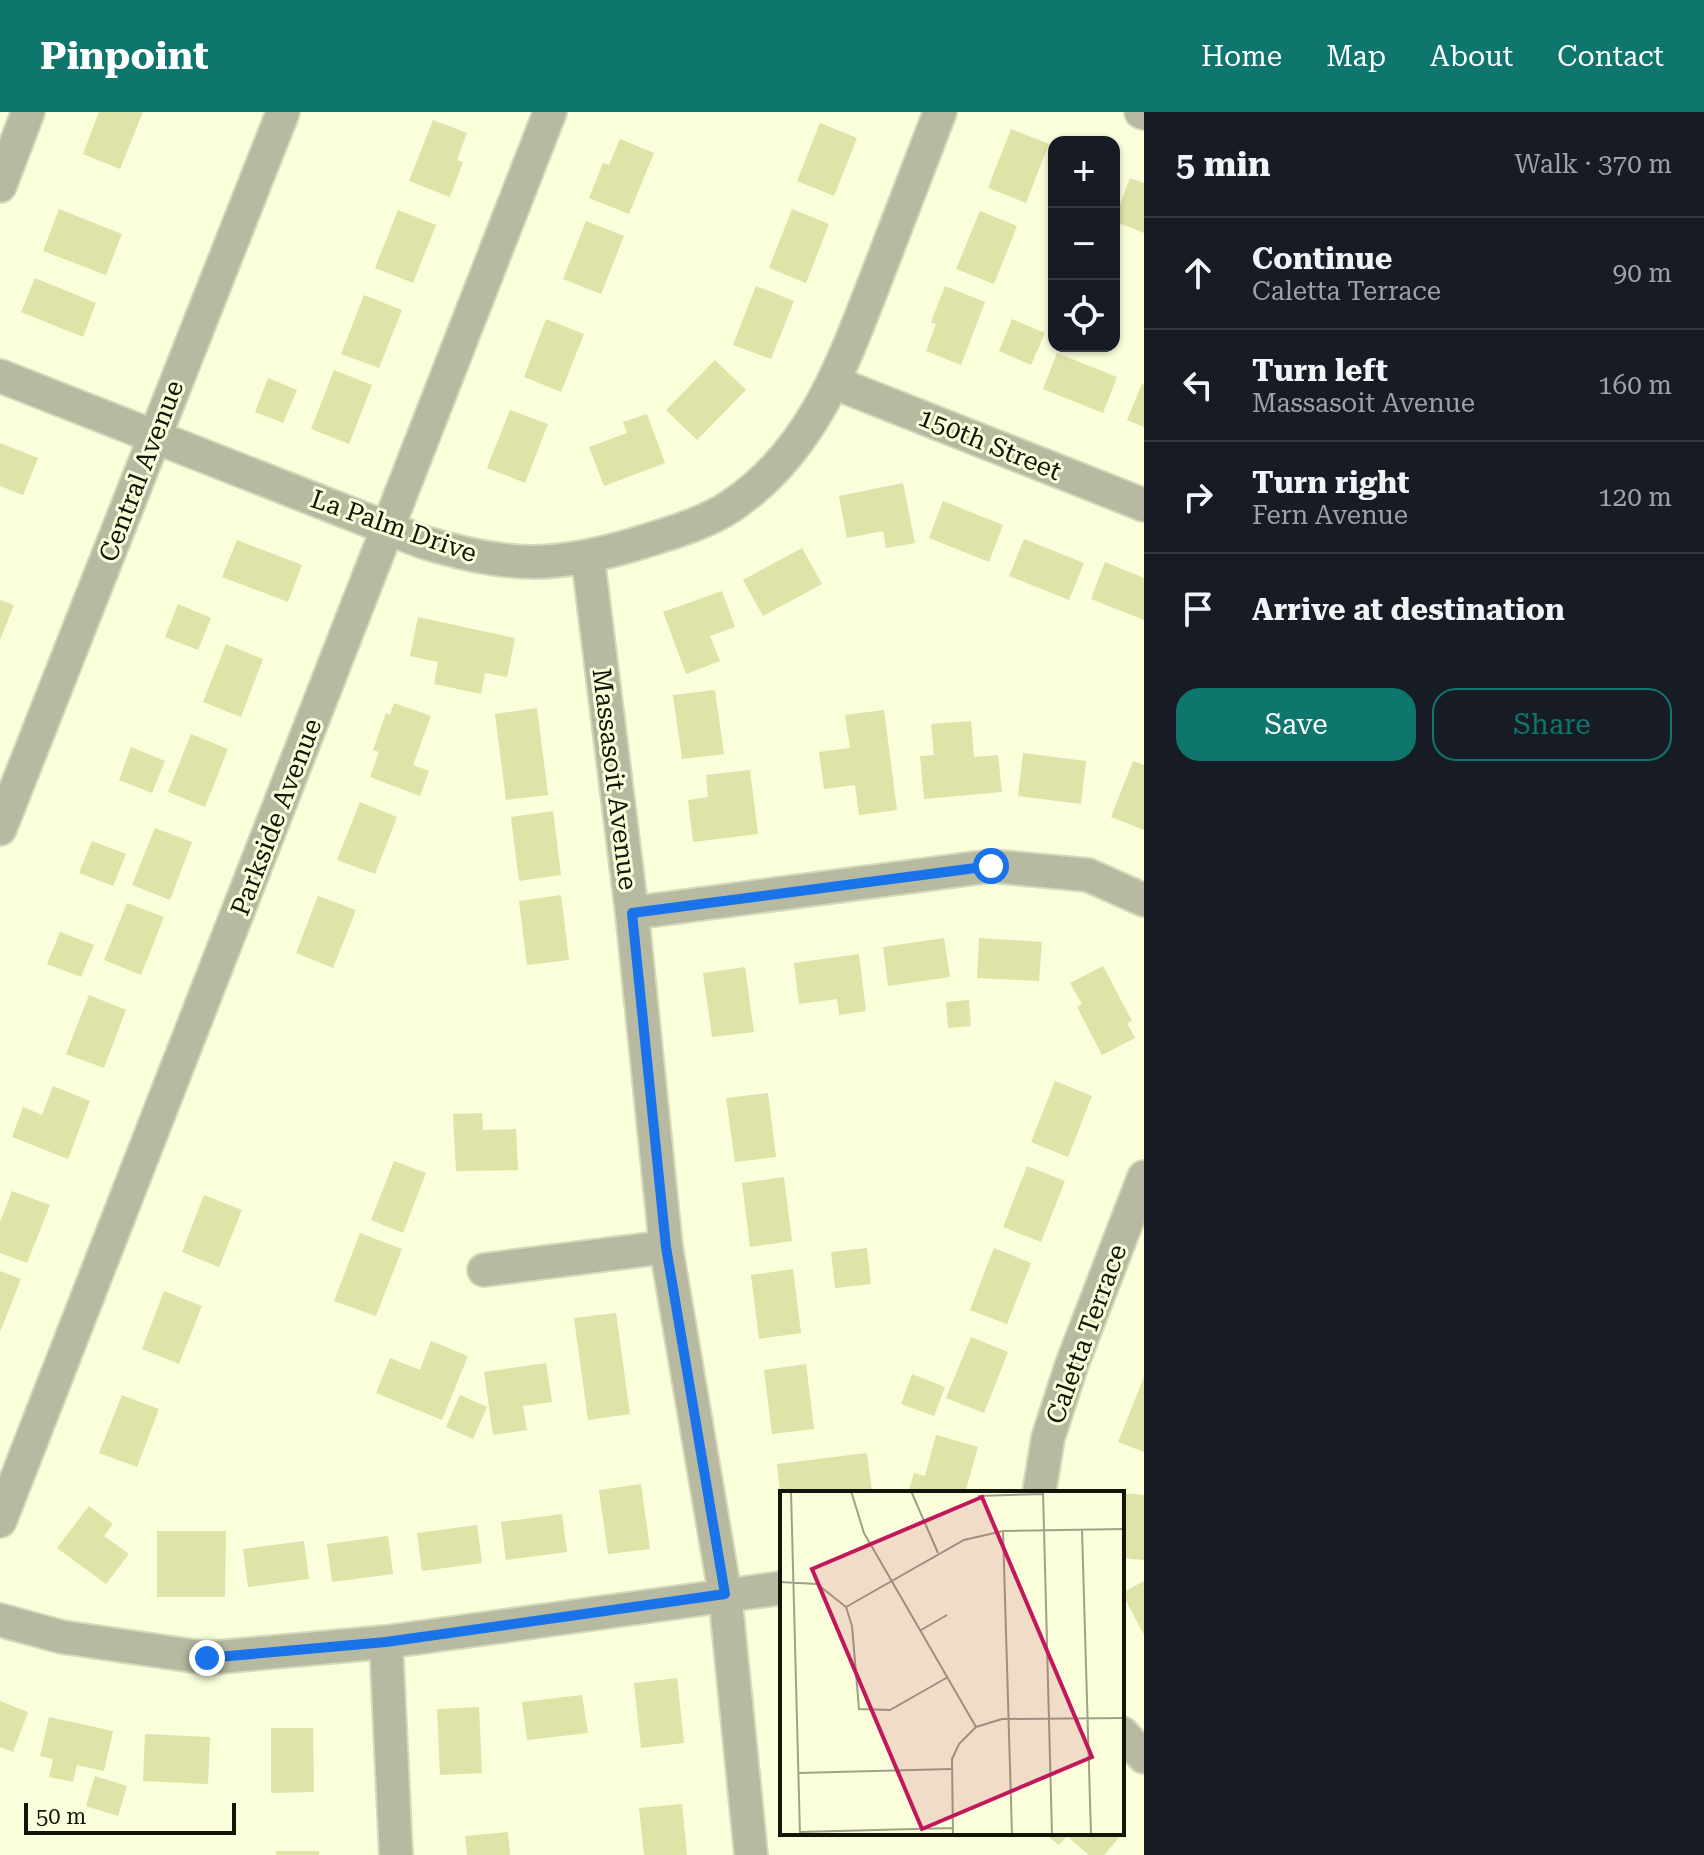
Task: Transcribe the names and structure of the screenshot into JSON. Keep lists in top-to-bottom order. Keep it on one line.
{"streets":{"street":["150th Street","Central Avenue","La Palm Drive","Massasoit Avenue","Parkside Avenue","Caletta Terrace"]},"crossings":[["150th Street","La Palm Drive"],["Central Avenue","La Palm Drive"],["La Palm Drive","Massasoit Avenue"],["La Palm Drive","Parkside Avenue"]],"scale_bar":"50 m","page":{"header":"Pinpoint","nav":["Home","Map","About","Contact"],"heading":["5 min","Walk · 370 m"],"map_buttons":["+","−"],"list":[["Continue","Caletta Terrace","90 m"],["Turn left","Massasoit Avenue","160 m"],["Turn right","Fern Avenue","120 m"],"Arrive at destination"],"buttons":["Save","Share"],"scale":"50 m"}}
